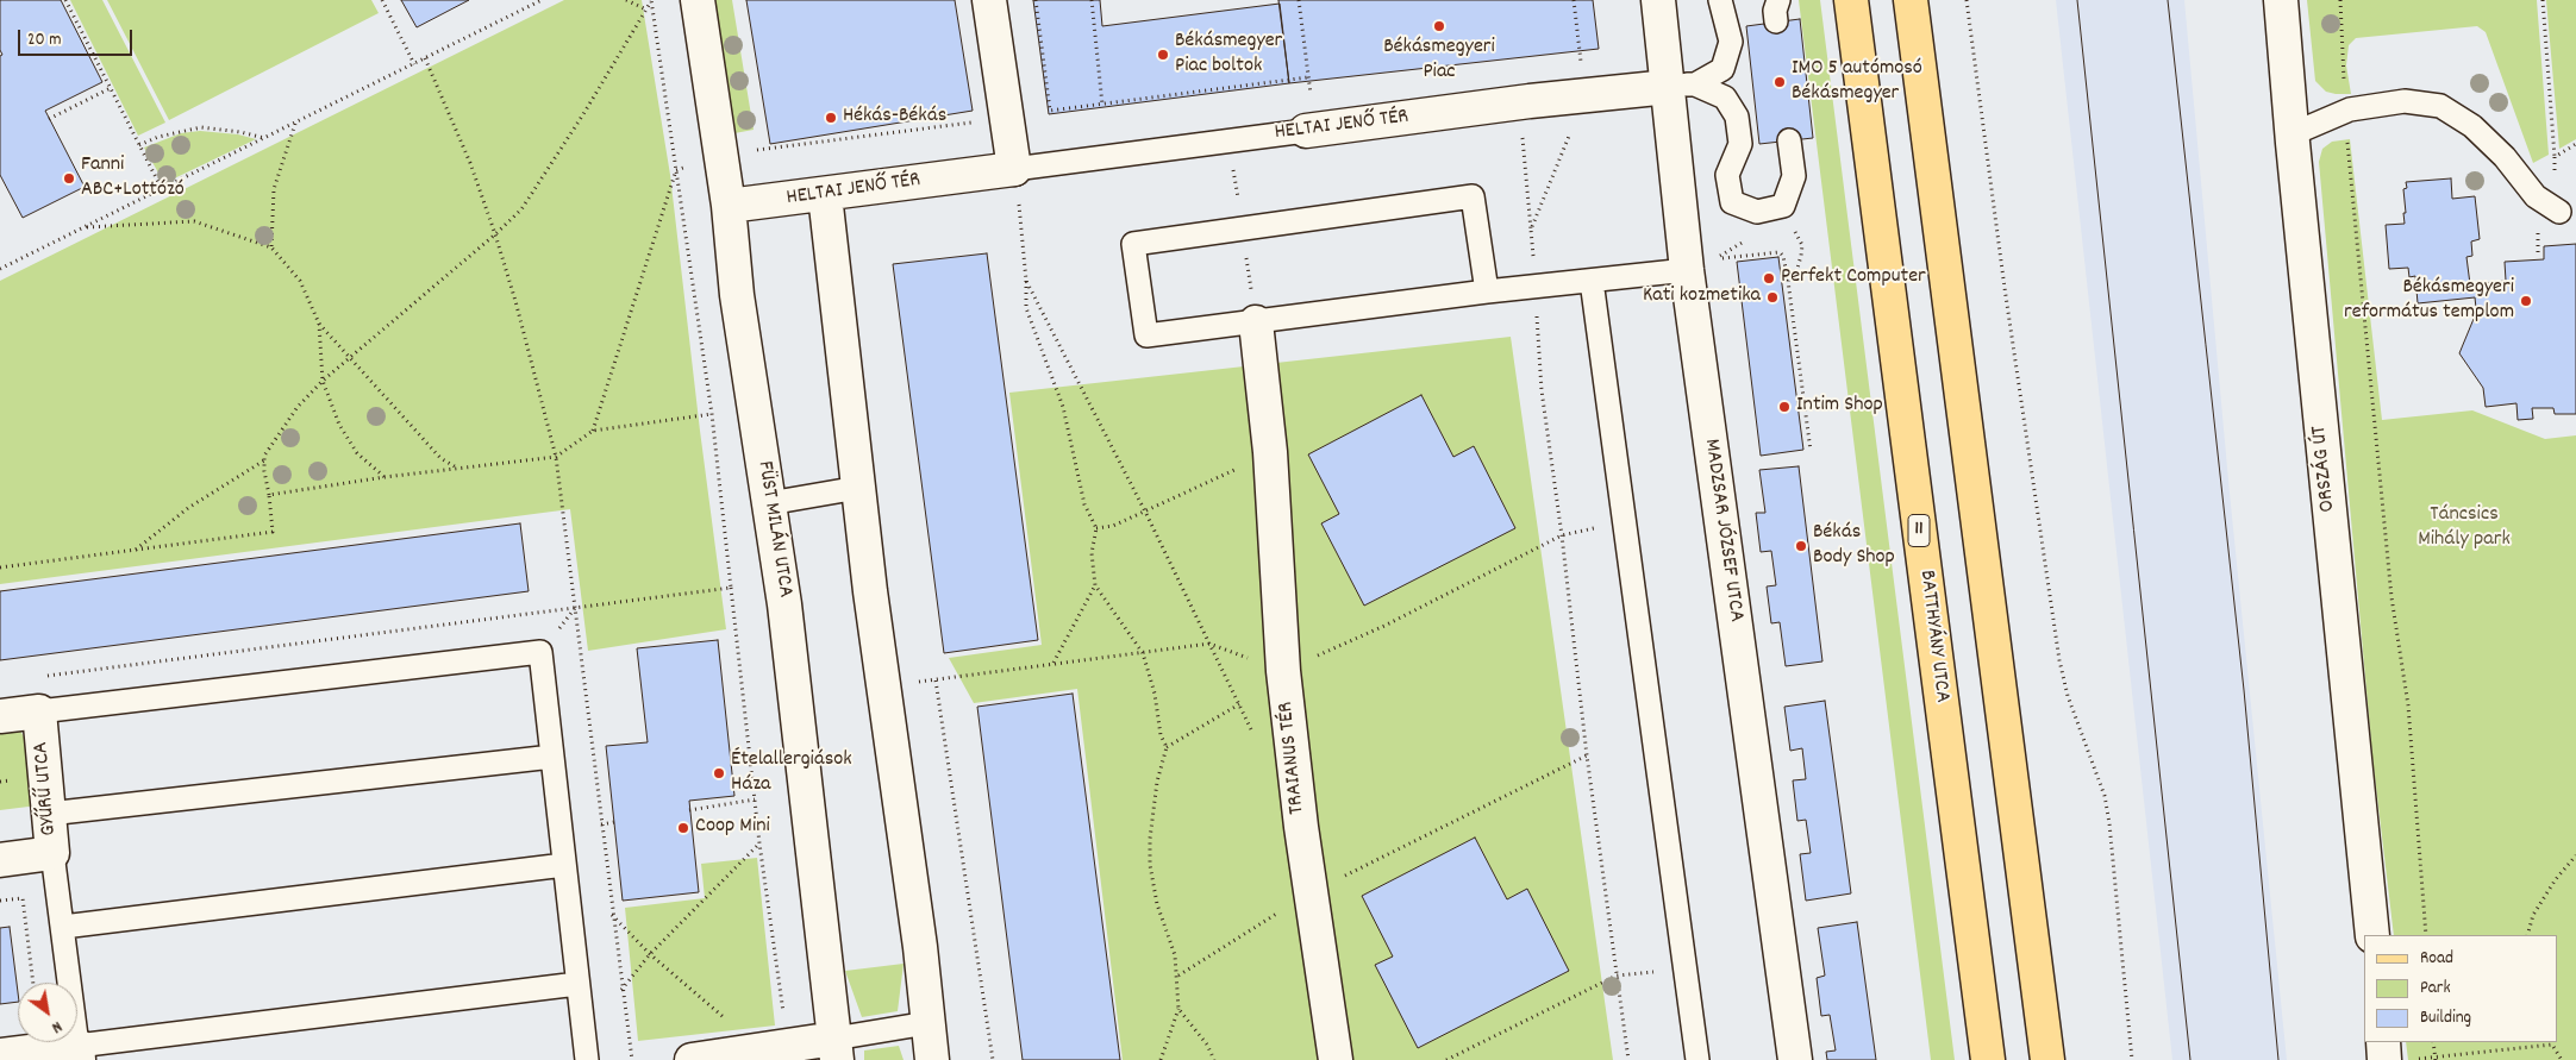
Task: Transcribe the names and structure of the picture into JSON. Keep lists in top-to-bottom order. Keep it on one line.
{"streets":{"main road":["11","BATTHYÁNY UTCA"],"street":["HELTAI JENŐ TÉR","ORSZÁG ÚT","FÜST MILÁN UTCA","MADZSAR JÓZSEF UTCA","TRAIANUS TÉR","GYŰRŰ UTCA"]},"crossings":[["HELTAI JENŐ TÉR","FÜST MILÁN UTCA"],["HELTAI JENŐ TÉR","MADZSAR JÓZSEF UTCA"]],"parks":["Táncsics Mihály park"],"places":["Békásmegyeri Piac","Békásmegyer Piac boltok","IMO 5 autómosó Békásmegyer","Hékás-Békás","Fanni ABC+Lottózó","Perfekt Computer","Kati kozmetika","Békásmegyeri református templom","Intim Shop","Békás Body Shop","Ételallergiások Háza","Coop Mini"],"legend":["Road","Park","Building"],"scale_bar":"20 m","north":"bottom right"}
